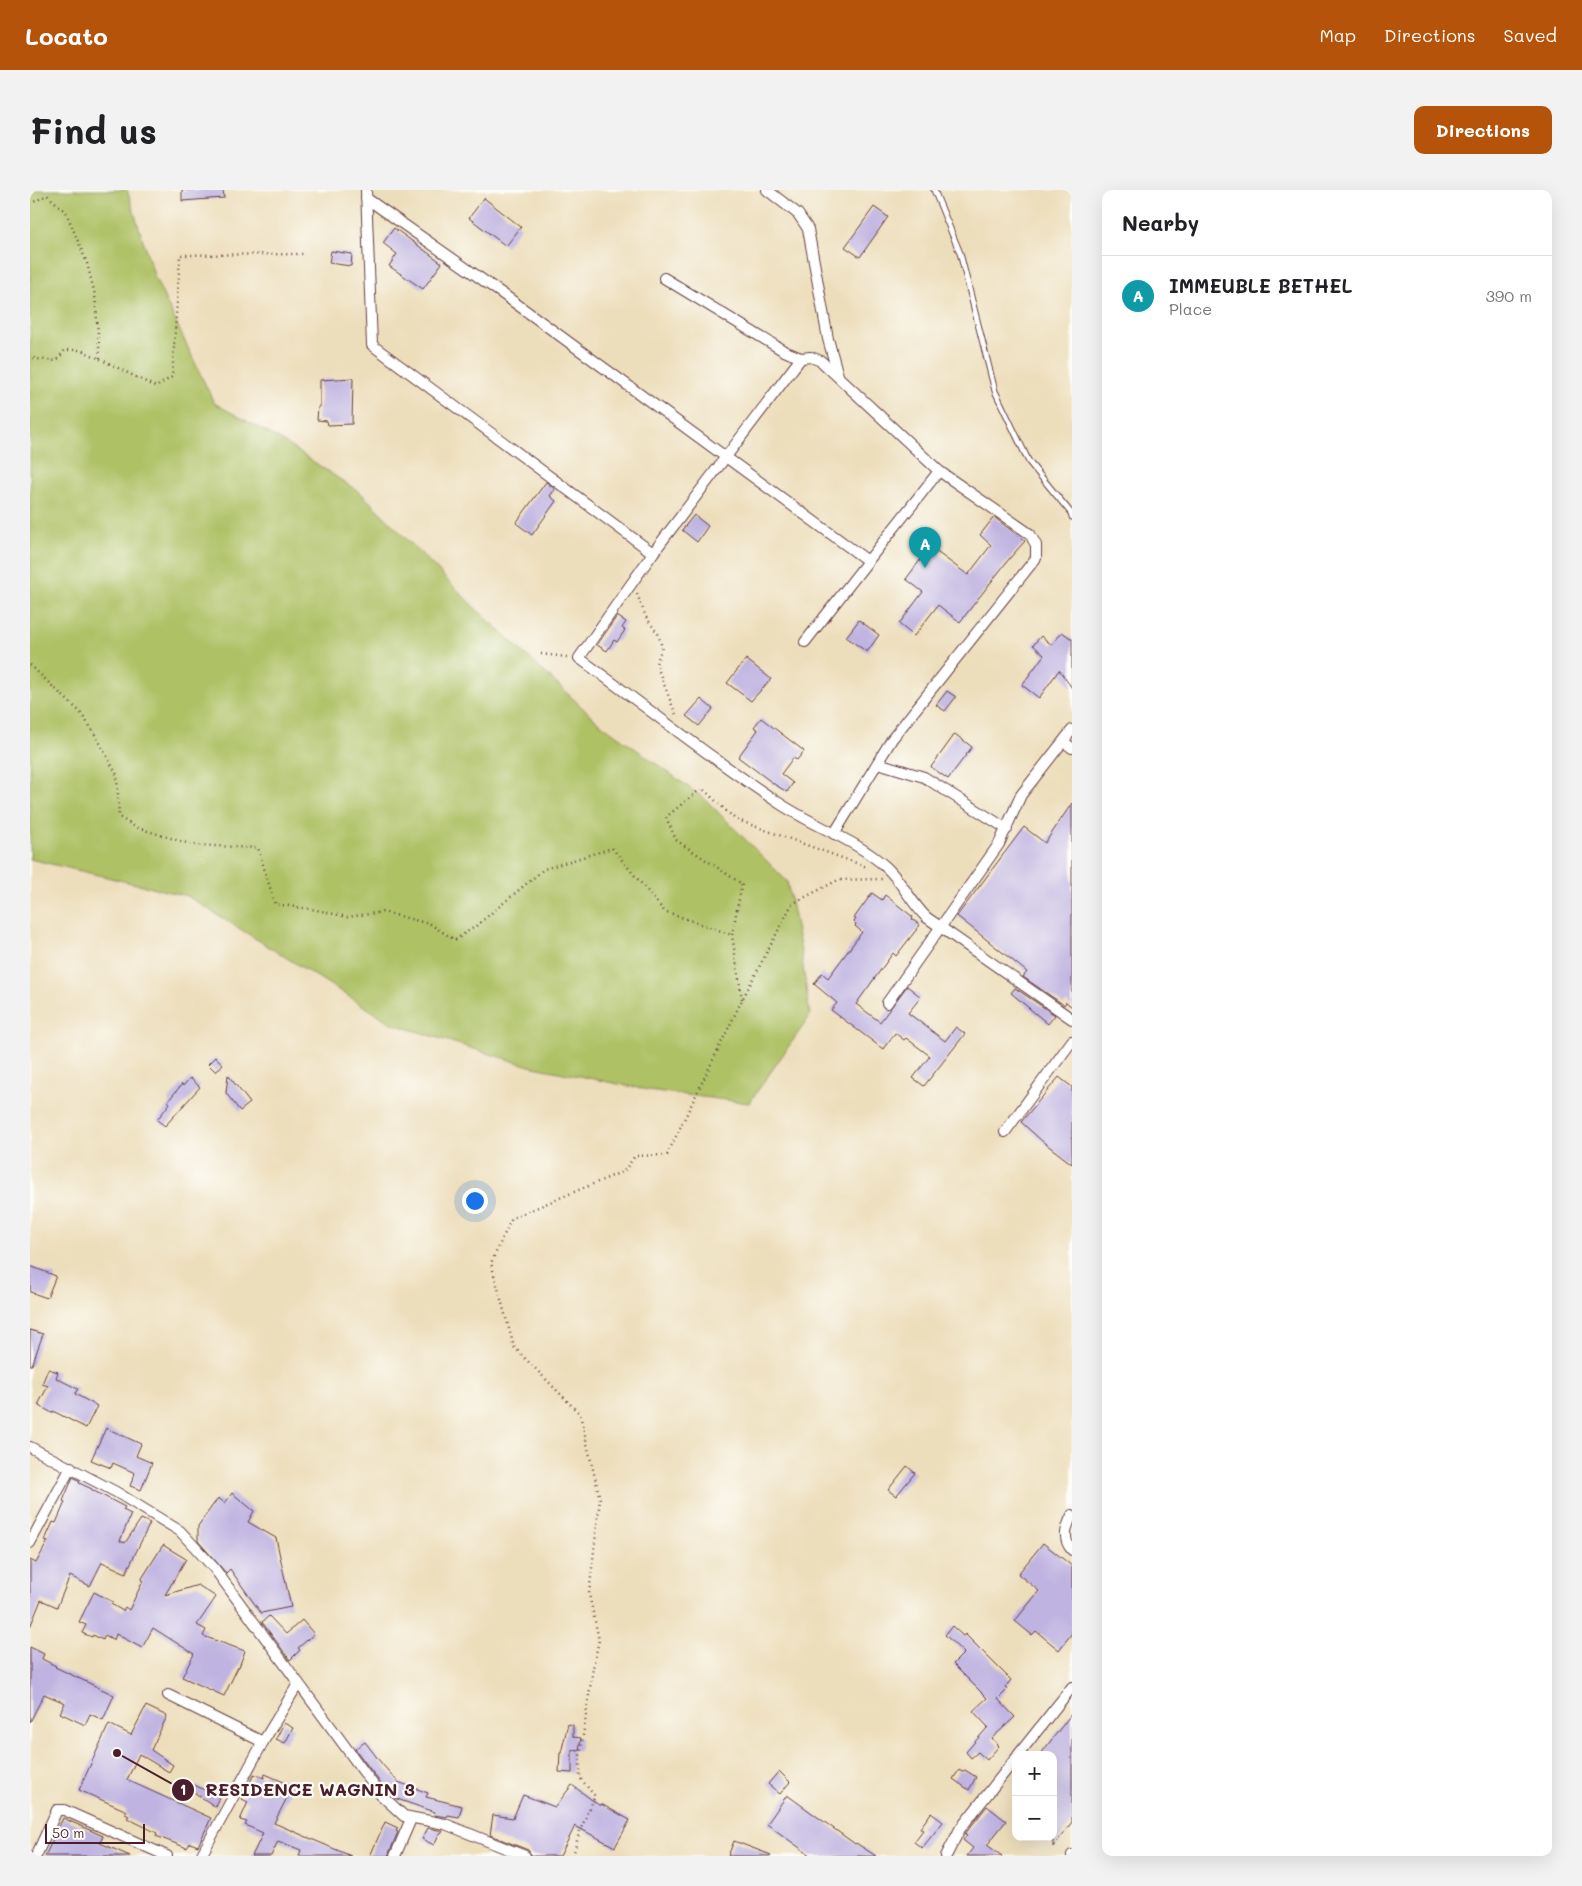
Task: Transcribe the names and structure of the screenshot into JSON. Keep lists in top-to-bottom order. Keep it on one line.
{"places":["RESIDENCE WAGNIN 3"],"scale_bar":"50 m","page":{"header":"Locato","nav":["Map","Directions","Saved"],"buttons":"Directions","title":"Find us","heading":"Nearby","list":[{"mark":"A","name":"IMMEUBLE BETHEL","note":"Place","value":"390 m"}],"pins":"A","map_buttons":["+","−"],"scale":"50 m"}}
